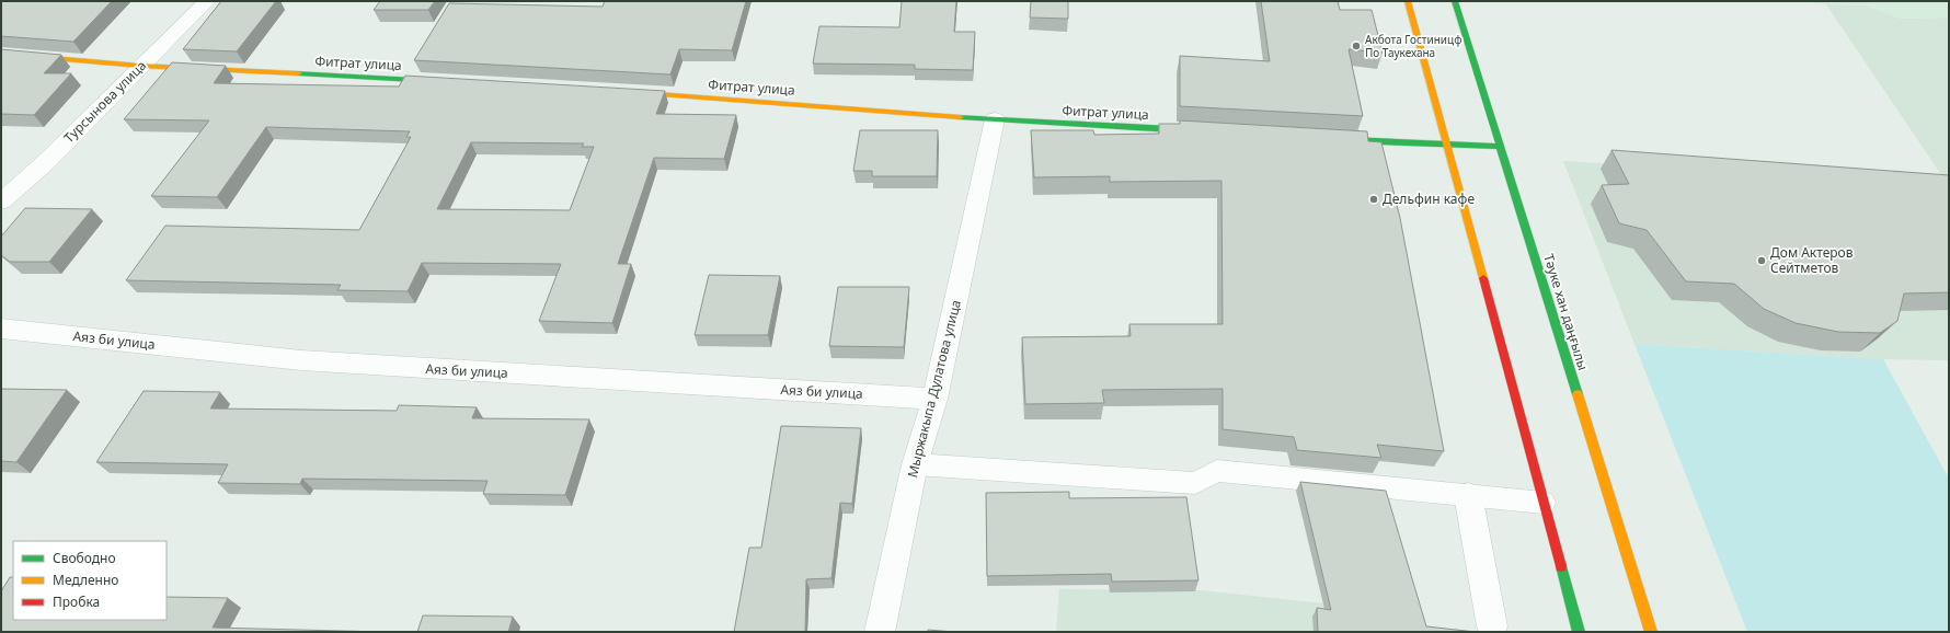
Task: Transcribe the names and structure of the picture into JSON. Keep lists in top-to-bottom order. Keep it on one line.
{"streets":{"street":["Фитрат улица","Турсынова улица","Тәуке хан даңғылы","Аяз би улица","Мыржакыпа Дулатова улица"]},"crossings":[["Фитрат улица","Турсынова улица"],["Фитрат улица","Мыржакыпа Дулатова улица"],["Аяз би улица","Мыржакыпа Дулатова улица"]],"places":["Акбота Гостиницф По Таукехана","Дельфин кафе","Дом Актеров Сейтметов"],"legend":["Свободно","Медленно","Пробка"]}
